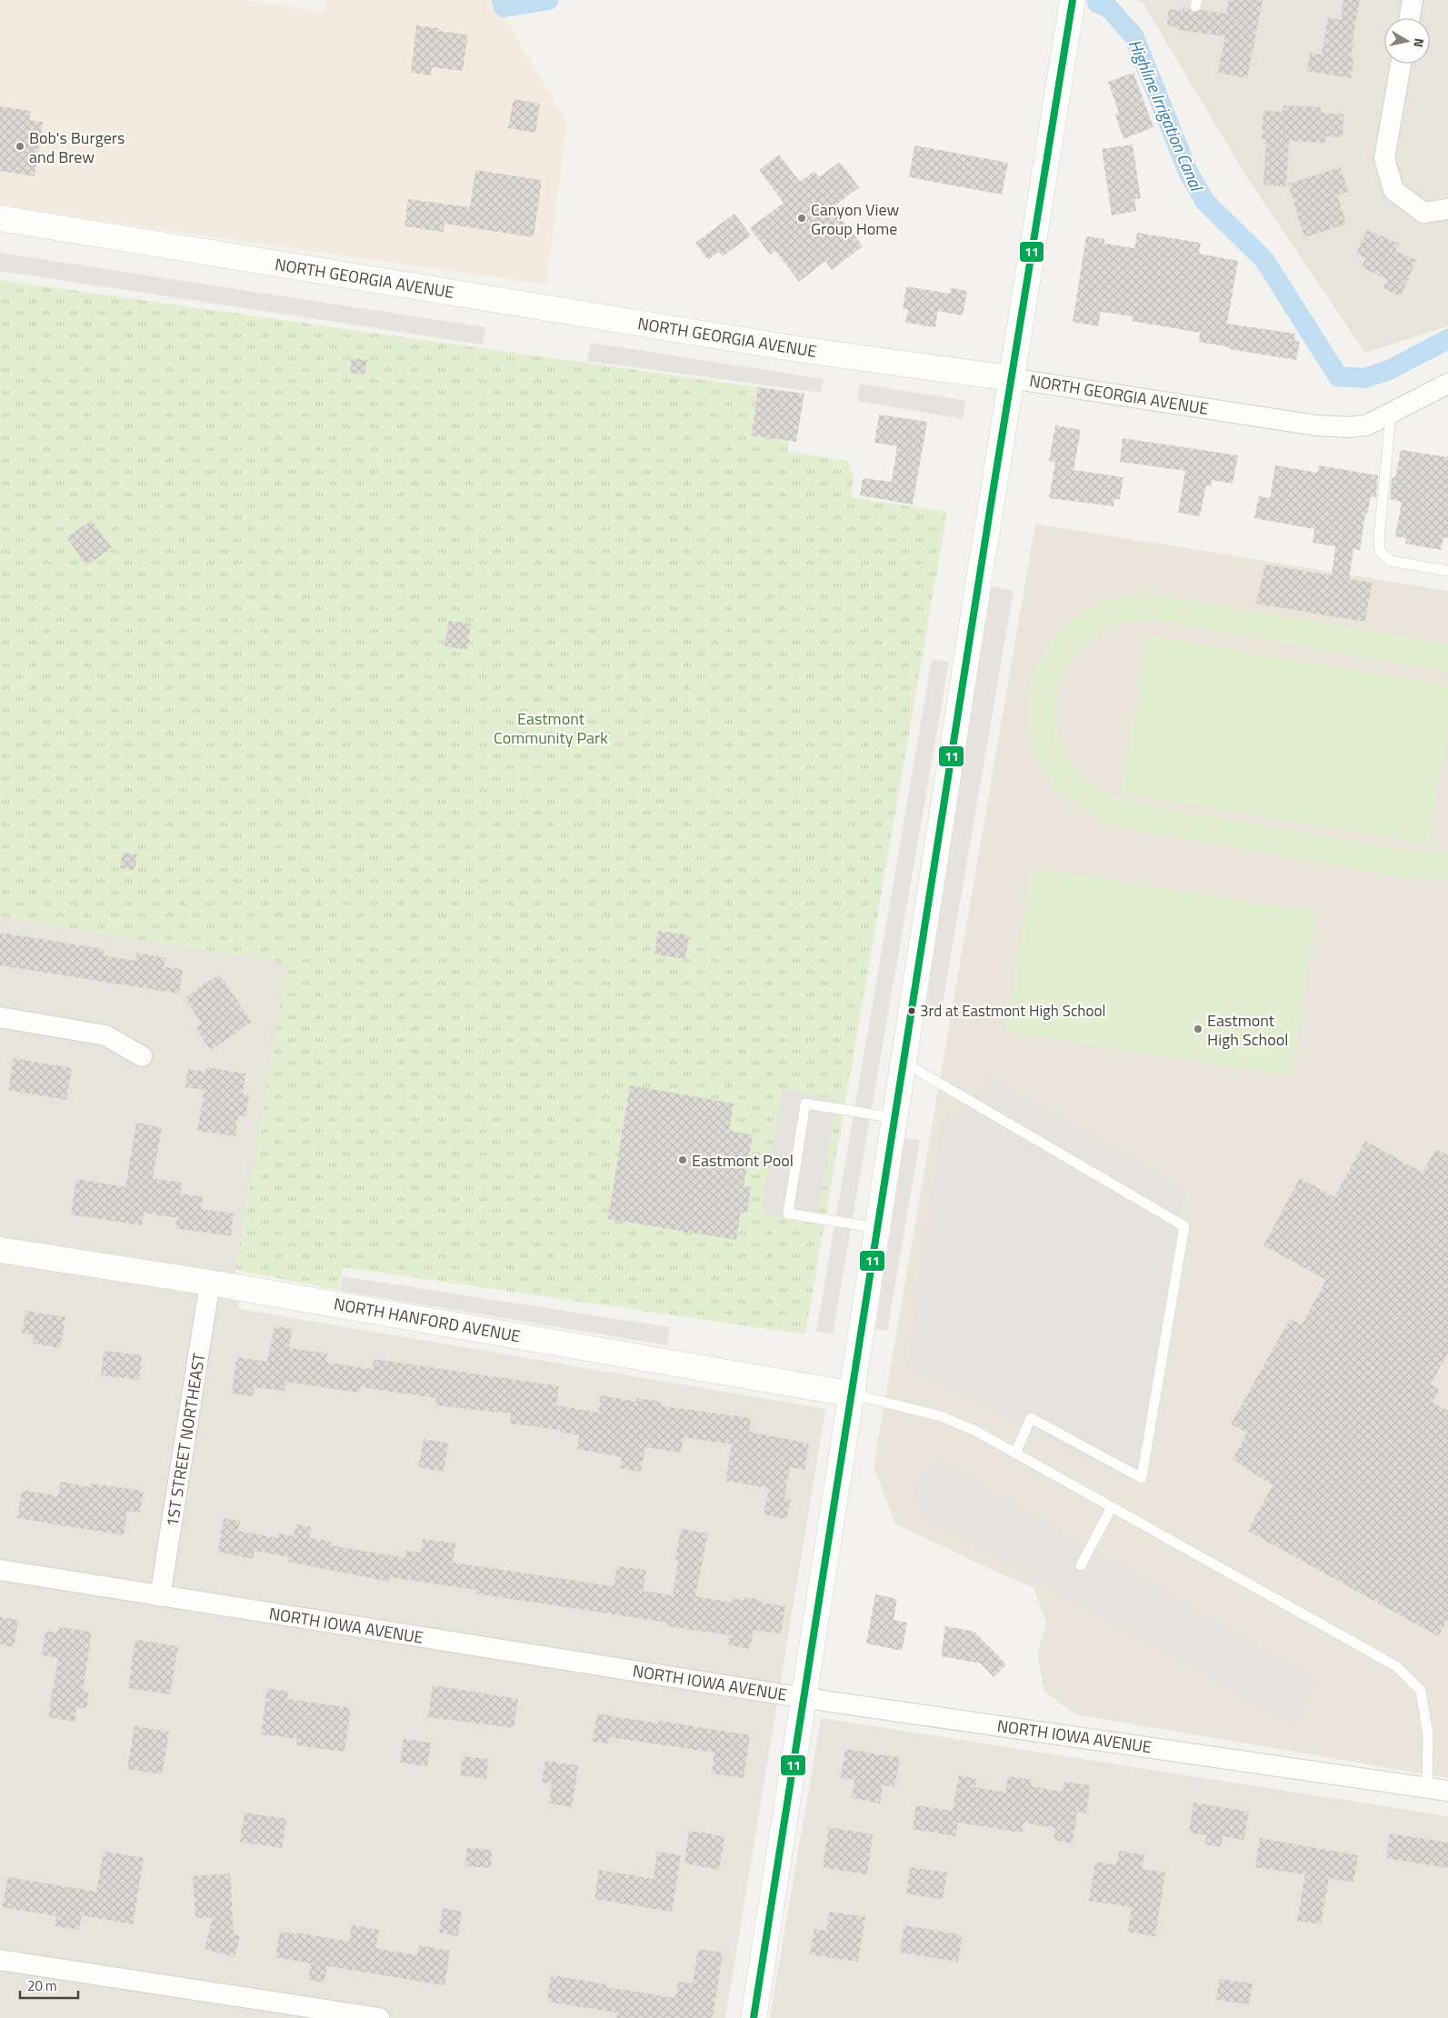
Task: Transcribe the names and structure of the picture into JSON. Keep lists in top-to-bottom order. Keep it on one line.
{"streets":{"street":["NORTH GEORGIA AVENUE","NORTH HANFORD AVENUE","1ST STREET NORTHEAST","NORTH IOWA AVENUE"]},"crossings":[["NORTH HANFORD AVENUE","1ST STREET NORTHEAST"],["1ST STREET NORTHEAST","NORTH IOWA AVENUE"]],"water":["Highline Irrigation Canal"],"parks":["Eastmont Community Park"],"places":["Bob's Burgers and Brew","Canyon View Group Home","3rd at Eastmont High School","Eastmont High School","Eastmont Pool"],"lines":["transit line 11"],"scale_bar":"20 m","north":"right"}
